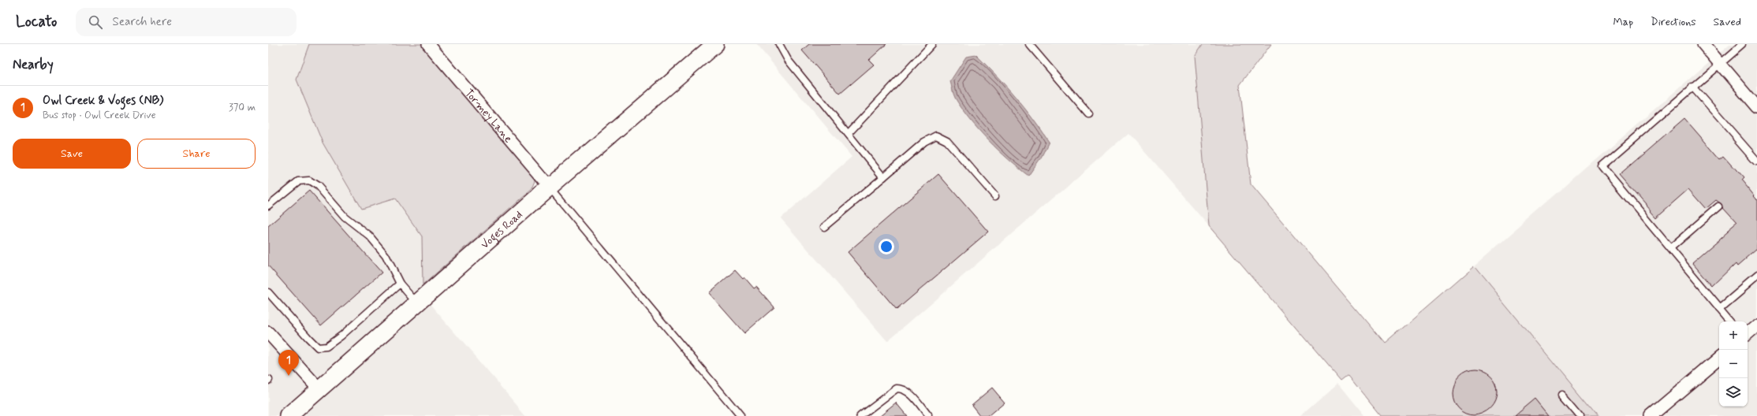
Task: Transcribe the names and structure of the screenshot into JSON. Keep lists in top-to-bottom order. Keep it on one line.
{"streets":{"street":["Tormey Lane","Voges Road"]},"crossings":[["Tormey Lane","Voges Road"]],"page":{"header":"Locato","search":"Search here","nav":["Map","Directions","Saved"],"heading":"Nearby","list":[{"mark":"1","name":"Owl Creek & Voges (NB)","note":"Bus stop · Owl Creek Drive","value":"370 m"}],"buttons":["Save","Share"],"map_buttons":["+","−"],"pins":"1"}}
